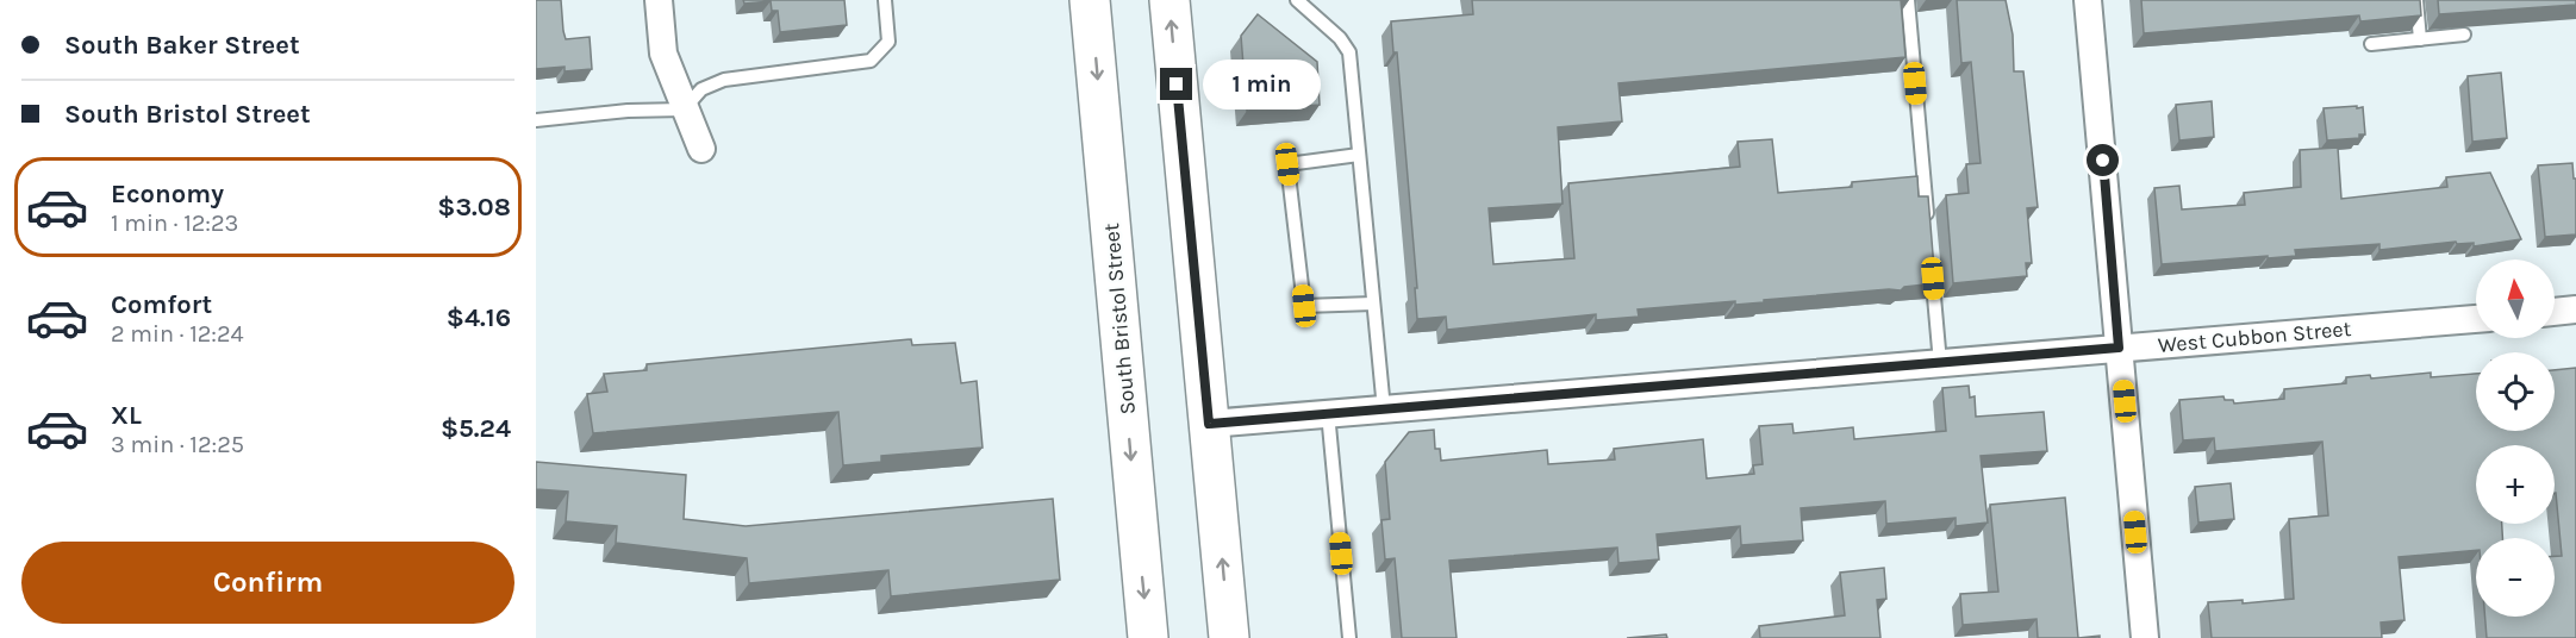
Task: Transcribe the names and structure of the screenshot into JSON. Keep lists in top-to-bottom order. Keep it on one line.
{"streets":{"main road":["South Bristol Street"],"street":["West Cubbon Street"]},"north":"top","page":{"banner":["South Baker Street","South Bristol Street"],"bubble":"1 min","list":[{"name":"Economy","note":"1 min · 12:23","value":"$3.08"},{"name":"Comfort","note":"2 min · 12:24","value":"$4.16"},{"name":"XL","note":"3 min · 12:25","value":"$5.24"}],"map_buttons":["+","−"],"buttons":"Confirm"}}
